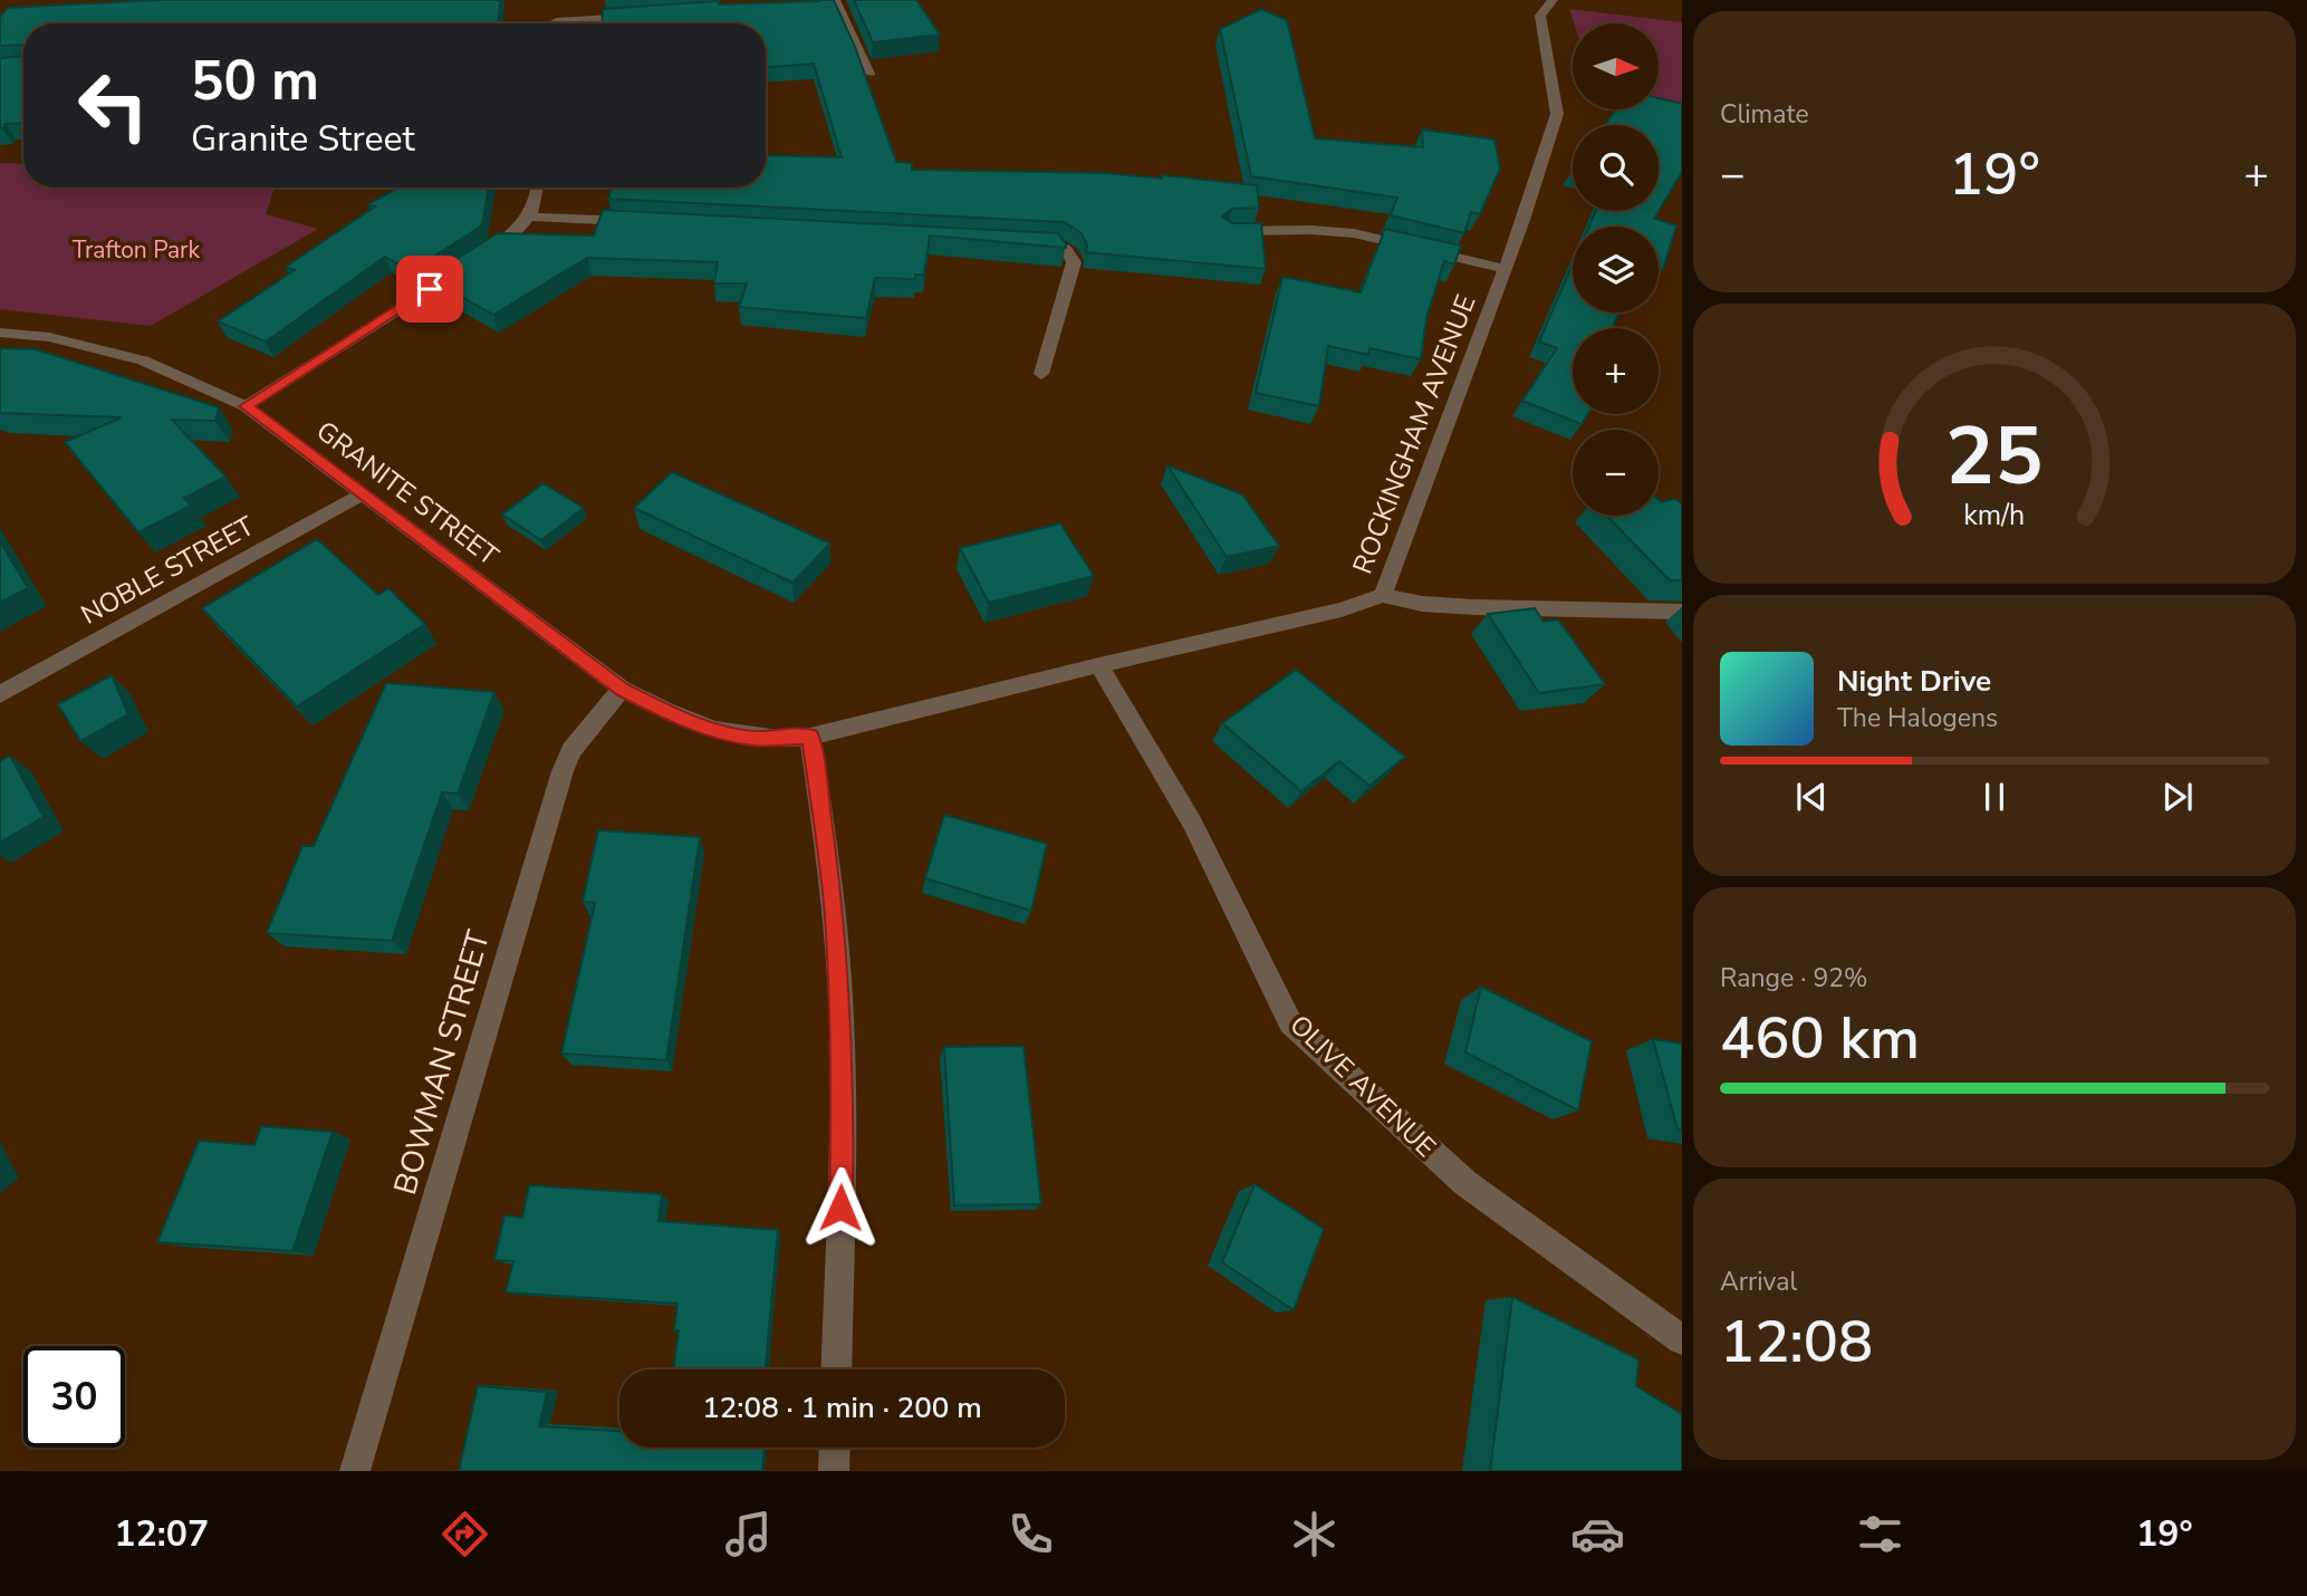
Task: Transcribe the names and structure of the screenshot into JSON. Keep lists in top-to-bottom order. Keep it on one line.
{"streets":{"street":["ROCKINGHAM AVENUE","GRANITE STREET","NOBLE STREET","BOWMAN STREET","OLIVE AVENUE"]},"crossings":[["ROCKINGHAM AVENUE","GRANITE STREET"],["ROCKINGHAM AVENUE","OLIVE AVENUE"],["GRANITE STREET","NOBLE STREET"],["GRANITE STREET","BOWMAN STREET"]],"parks":["Trafton Park"],"north":"right","page":{"tile":["Climate",["Range · 92%","460 km"],["Arrival","12:08"]],"map_buttons":["+","−"],"turn":["50 m","Granite Street"],"heat":["−","19°","+"],"song":["Night Drive","The Halogens"],"limit":"30","trip":"12:08 · 1 min · 200 m","tabs":["12:07","19°"],"gauge":["25","km/h"]}}
